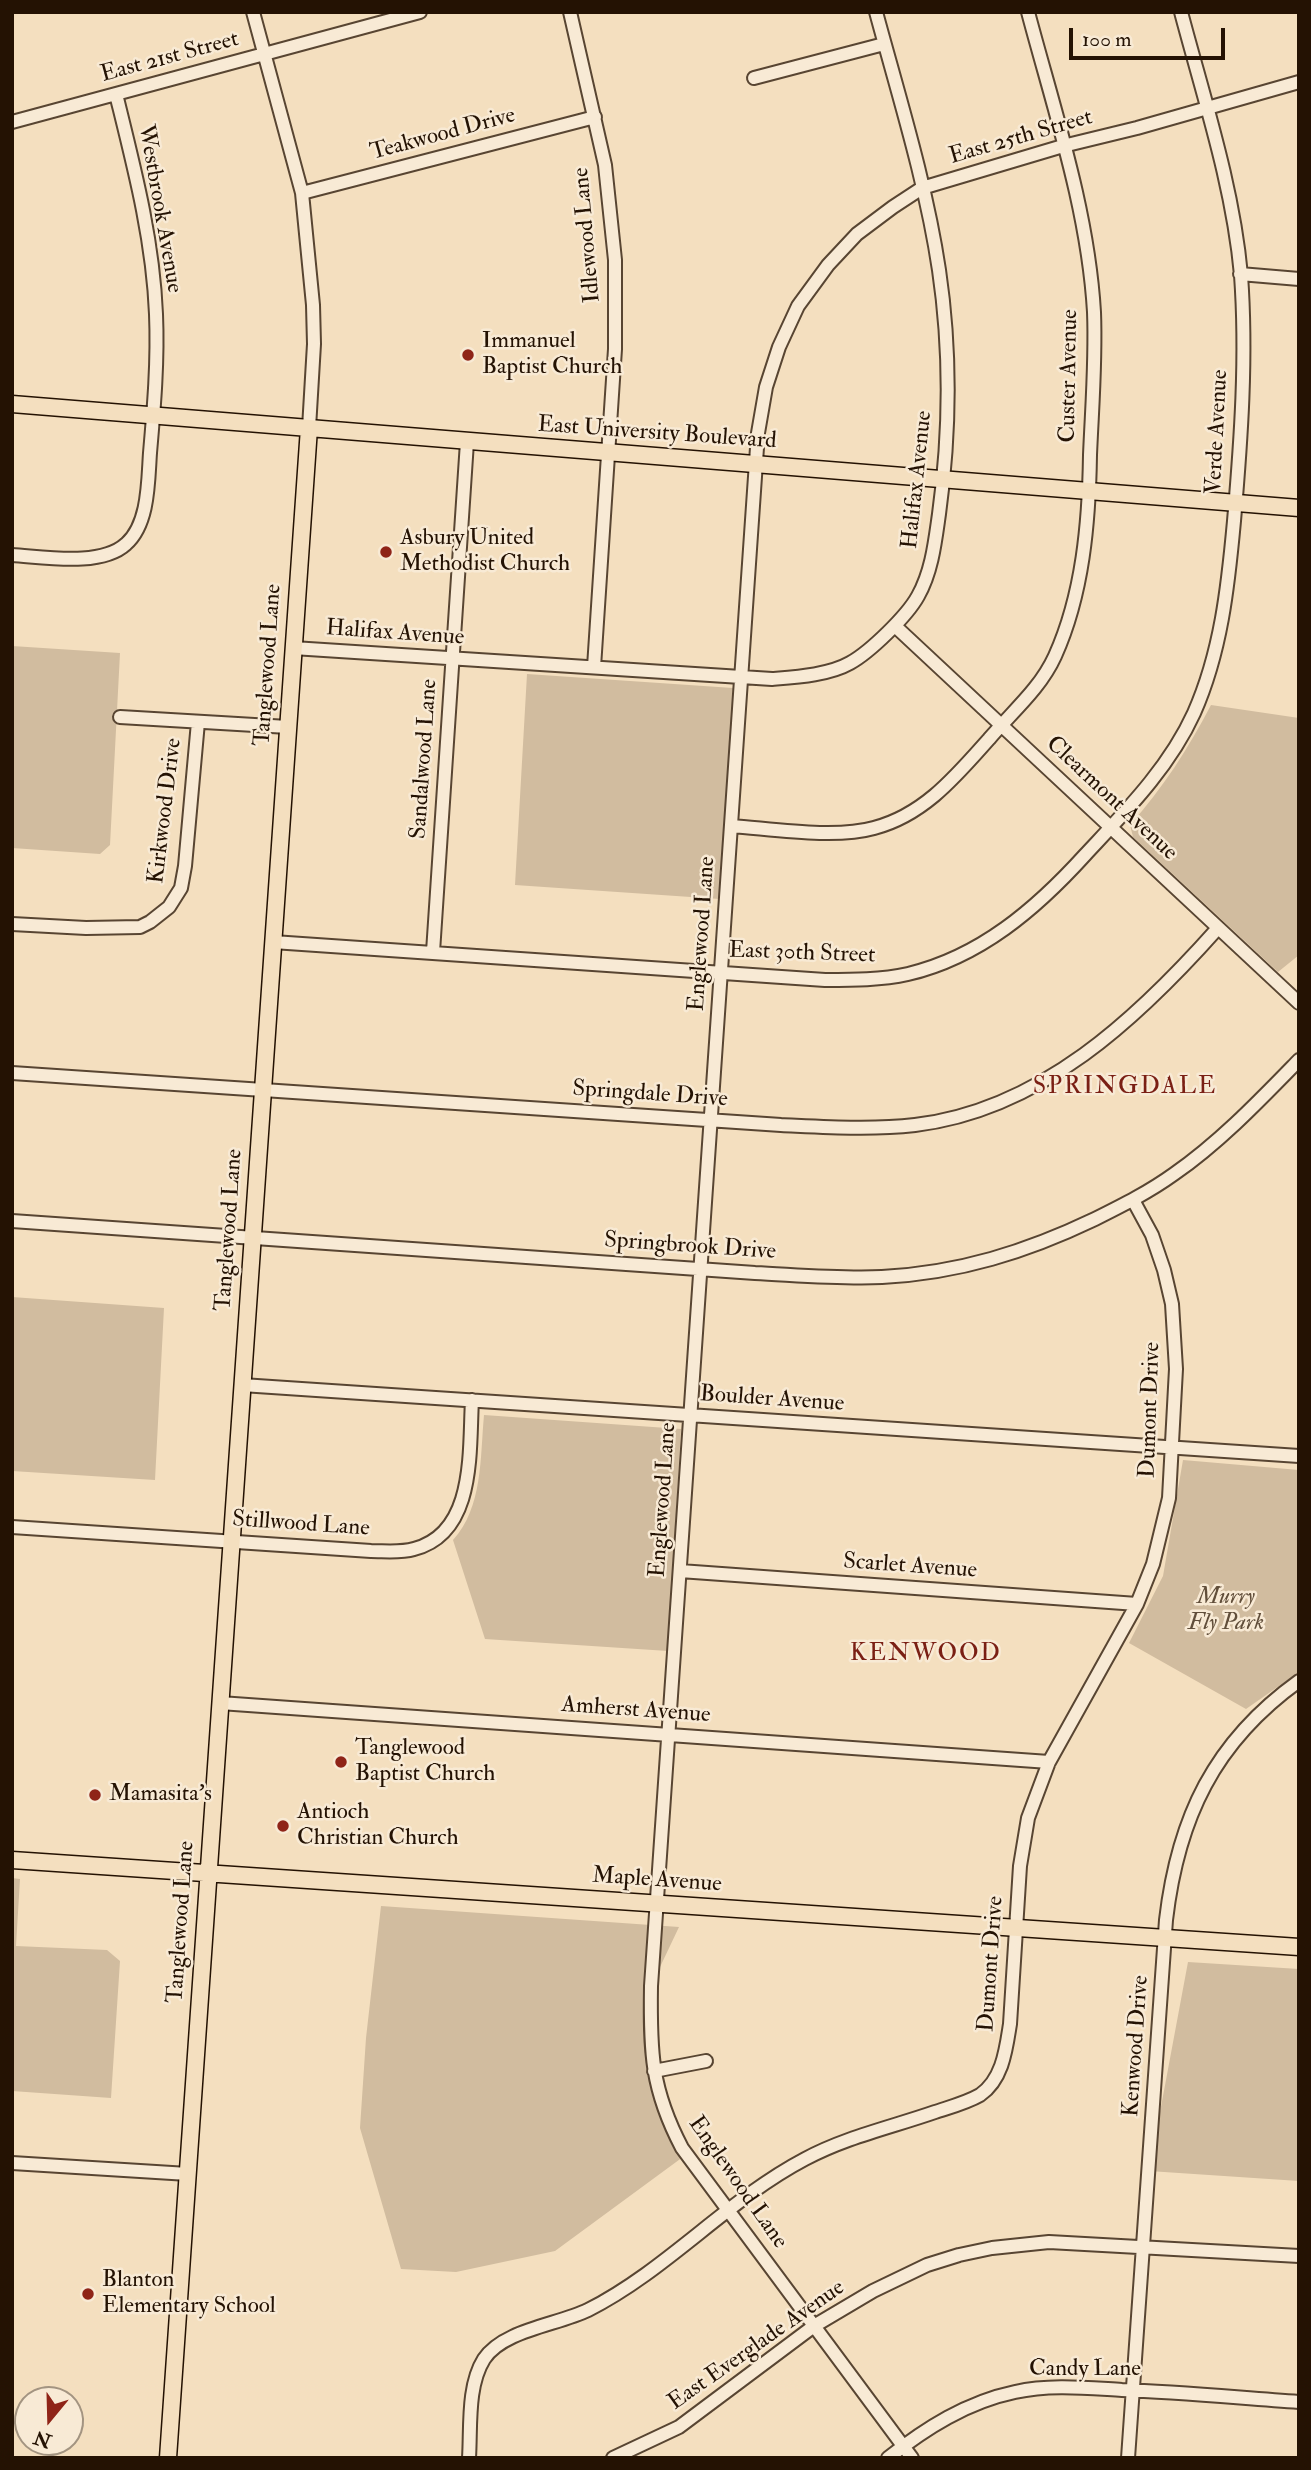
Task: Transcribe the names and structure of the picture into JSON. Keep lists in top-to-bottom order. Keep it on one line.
{"streets":{"main road":["East University Boulevard","Tanglewood Lane","Maple Avenue"],"street":["East 21st Street","Teakwood Drive","East 25th Street","Westbrook Avenue","Idlewood Lane","Custer Avenue","Verde Avenue","Halifax Avenue","Sandalwood Lane","Clearmont Avenue","Kirkwood Drive","Englewood Lane","East 30th Street","Springdale Drive","Springbrook Drive","Boulder Avenue","Dumont Drive","Stillwood Lane","Scarlet Avenue","Amherst Avenue","Kenwood Drive","East Everglade Avenue","Candy Lane"]},"crossings":[["East 21st Street","Westbrook Avenue"],["East 21st Street","Tanglewood Lane"],["Teakwood Drive","Idlewood Lane"],["Teakwood Drive","Tanglewood Lane"],["East 25th Street","Custer Avenue"],["East 25th Street","Verde Avenue"],["East 25th Street","East University Boulevard"],["East 25th Street","Halifax Avenue"],["East 25th Street","Englewood Lane"],["Westbrook Avenue","East University Boulevard"],["Idlewood Lane","East University Boulevard"],["Idlewood Lane","Halifax Avenue"],["Custer Avenue","East University Boulevard"],["Custer Avenue","Clearmont Avenue"],["Custer Avenue","Englewood Lane"],["Verde Avenue","East University Boulevard"],["Verde Avenue","Clearmont Avenue"],["Verde Avenue","East 30th Street"],["East University Boulevard","Halifax Avenue"],["East University Boulevard","Tanglewood Lane"],["East University Boulevard","Sandalwood Lane"],["East University Boulevard","Englewood Lane"],["Halifax Avenue","Tanglewood Lane"],["Halifax Avenue","Sandalwood Lane"],["Halifax Avenue","Clearmont Avenue"],["Halifax Avenue","Englewood Lane"],["Tanglewood Lane","East 30th Street"],["Tanglewood Lane","Springdale Drive"],["Tanglewood Lane","Springbrook Drive"],["Tanglewood Lane","Boulder Avenue"],["Tanglewood Lane","Stillwood Lane"],["Tanglewood Lane","Amherst Avenue"],["Tanglewood Lane","Maple Avenue"],["Sandalwood Lane","East 30th Street"],["Clearmont Avenue","East 30th Street"],["Clearmont Avenue","Springdale Drive"],["Englewood Lane","East 30th Street"],["Englewood Lane","Springdale Drive"],["Englewood Lane","Springbrook Drive"],["Englewood Lane","Boulder Avenue"],["Englewood Lane","Dumont Drive"],["Englewood Lane","Scarlet Avenue"],["Englewood Lane","Amherst Avenue"],["Englewood Lane","Maple Avenue"],["Englewood Lane","East Everglade Avenue"],["Englewood Lane","Candy Lane"],["Springbrook Drive","Dumont Drive"],["Boulder Avenue","Dumont Drive"],["Boulder Avenue","Stillwood Lane"],["Dumont Drive","Scarlet Avenue"],["Dumont Drive","Amherst Avenue"],["Dumont Drive","Maple Avenue"],["Maple Avenue","Kenwood Drive"],["Kenwood Drive","East Everglade Avenue"],["Kenwood Drive","Candy Lane"]],"districts":["SPRINGDALE","KENWOOD"],"parks":["Murry Fly Park"],"places":["Immanuel Baptist Church","Asbury United Methodist Church","Tanglewood Baptist Church","Mamasita's","Antioch Christian Church","Blanton Elementary School"],"scale_bar":"100 m","north":"bottom"}
